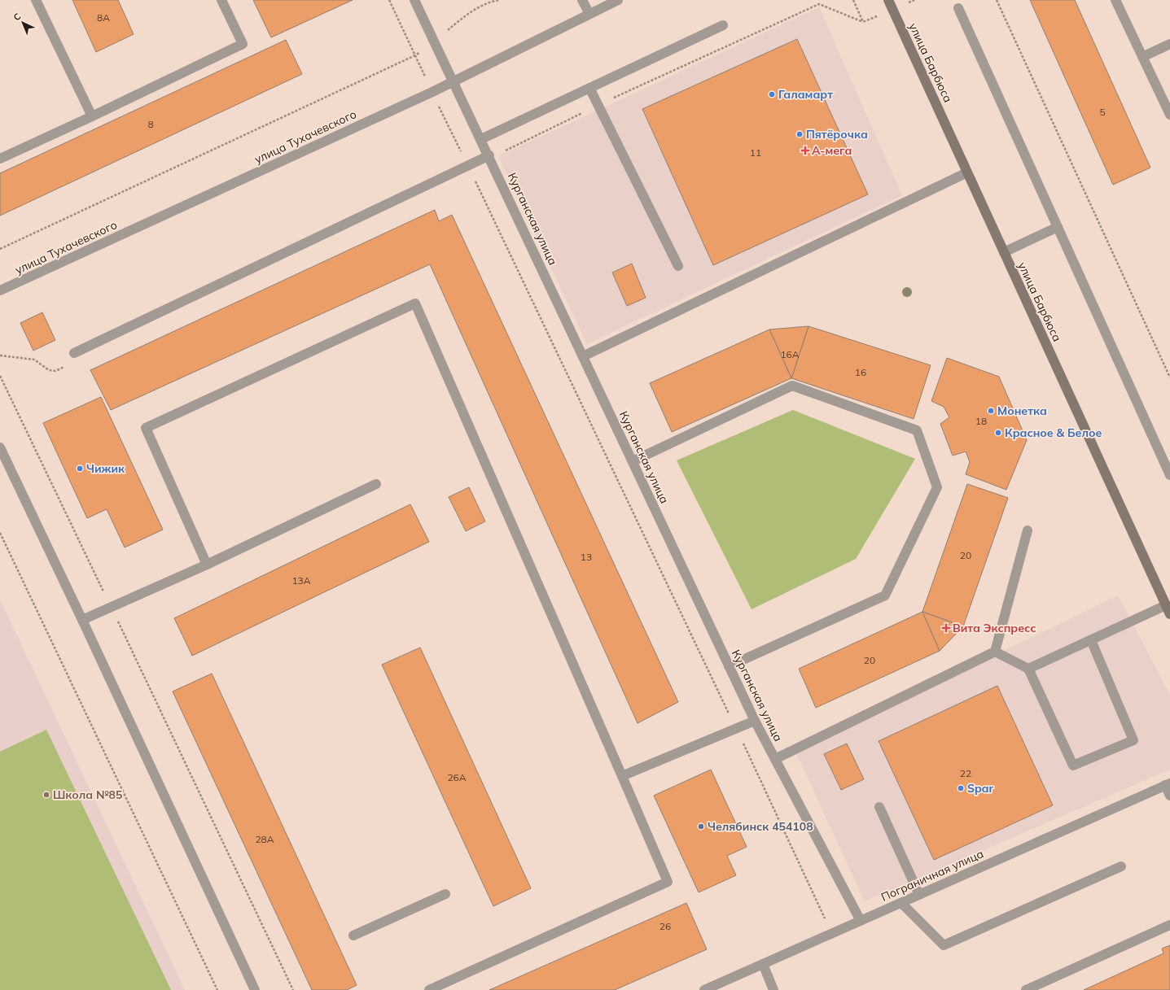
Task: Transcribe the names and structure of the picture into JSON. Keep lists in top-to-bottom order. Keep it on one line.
{"streets":{"street":["улица Барбюса","улица Тухачевского","Курганская улица","Пограничная улица"]},"crossings":[["улица Тухачевского","Курганская улица"],["Курганская улица","Пограничная улица"]],"places":{"other":["Галамарт","Пятёрочка","Монетка","Красное & Белое","Чижик","Spar","Школа №85","Челябинск 454108"],"health":["А-мега","Вита Экспресс"]},"house_numbers":["8А","5","8","11","16А","16","18","20","13","13А","20","22","26А","28А","26"],"north":"top left"}
